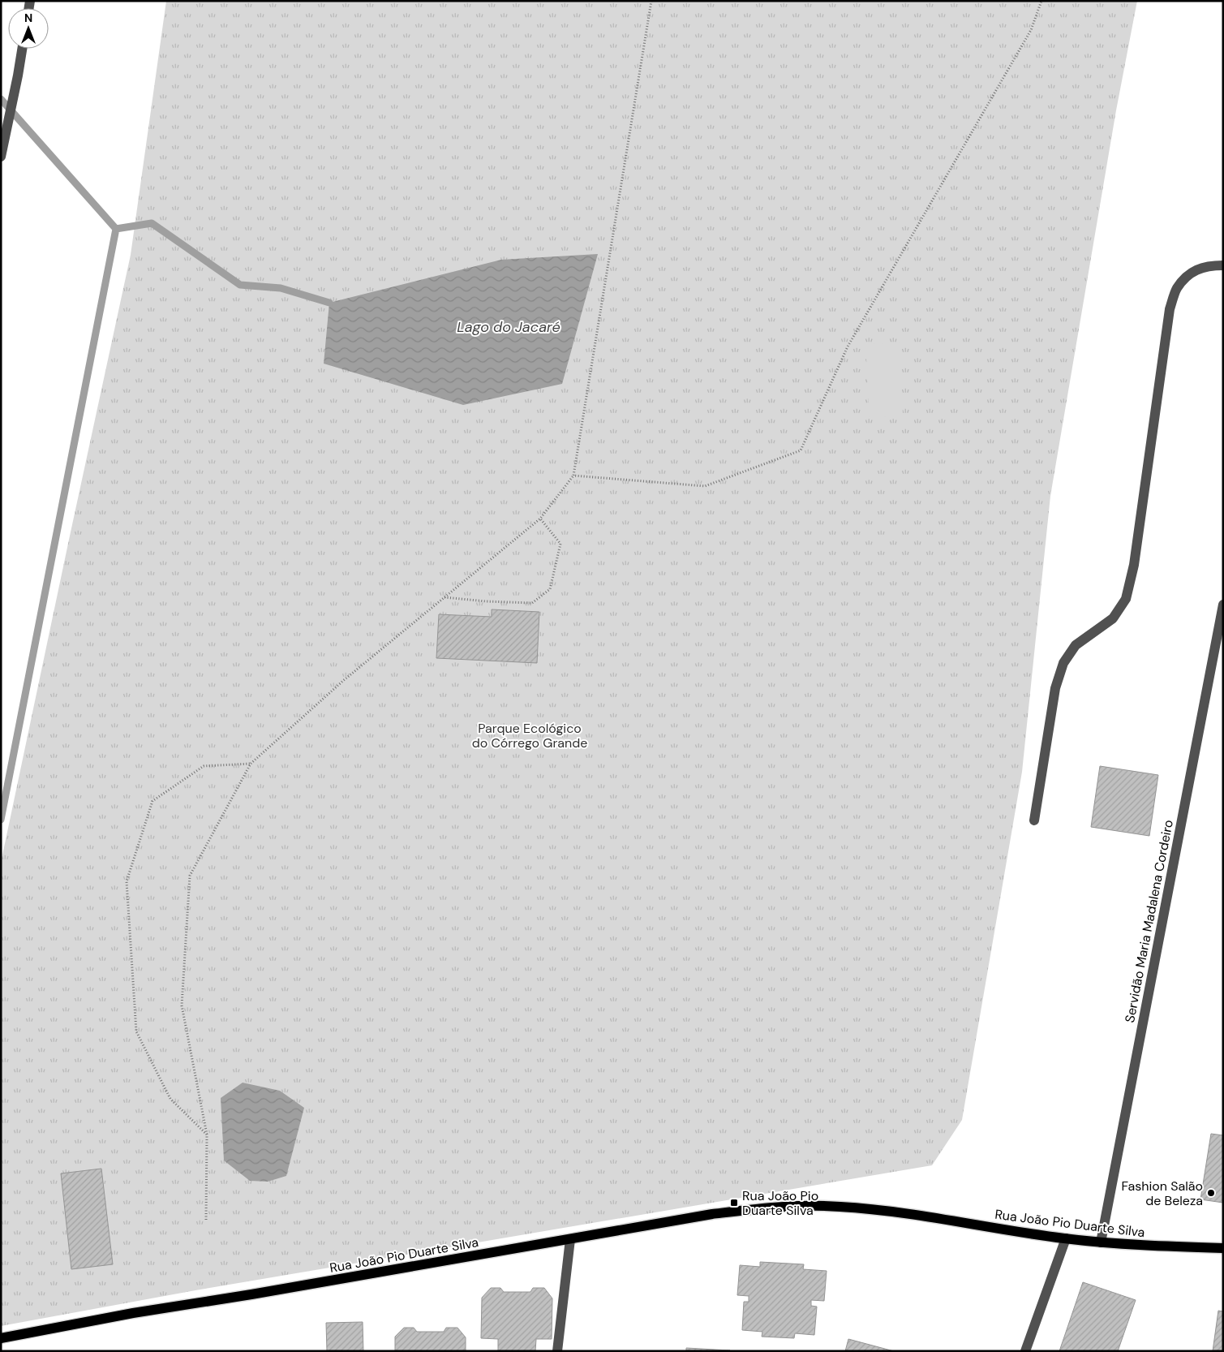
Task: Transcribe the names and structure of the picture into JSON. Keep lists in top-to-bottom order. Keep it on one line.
{"streets":{"main road":["Rua João Pio Duarte Silva"],"street":["Servidão Maria Madalena Cordeiro"]},"crossings":[["Servidão Maria Madalena Cordeiro","Rua João Pio Duarte Silva"]],"water":["Lago do Jacaré"],"parks":["Parque Ecológico do Córrego Grande"],"places":{"other":["Fashion Salão de Beleza"],"transit":["Rua João Pio Duarte Silva"]},"north":"top"}
